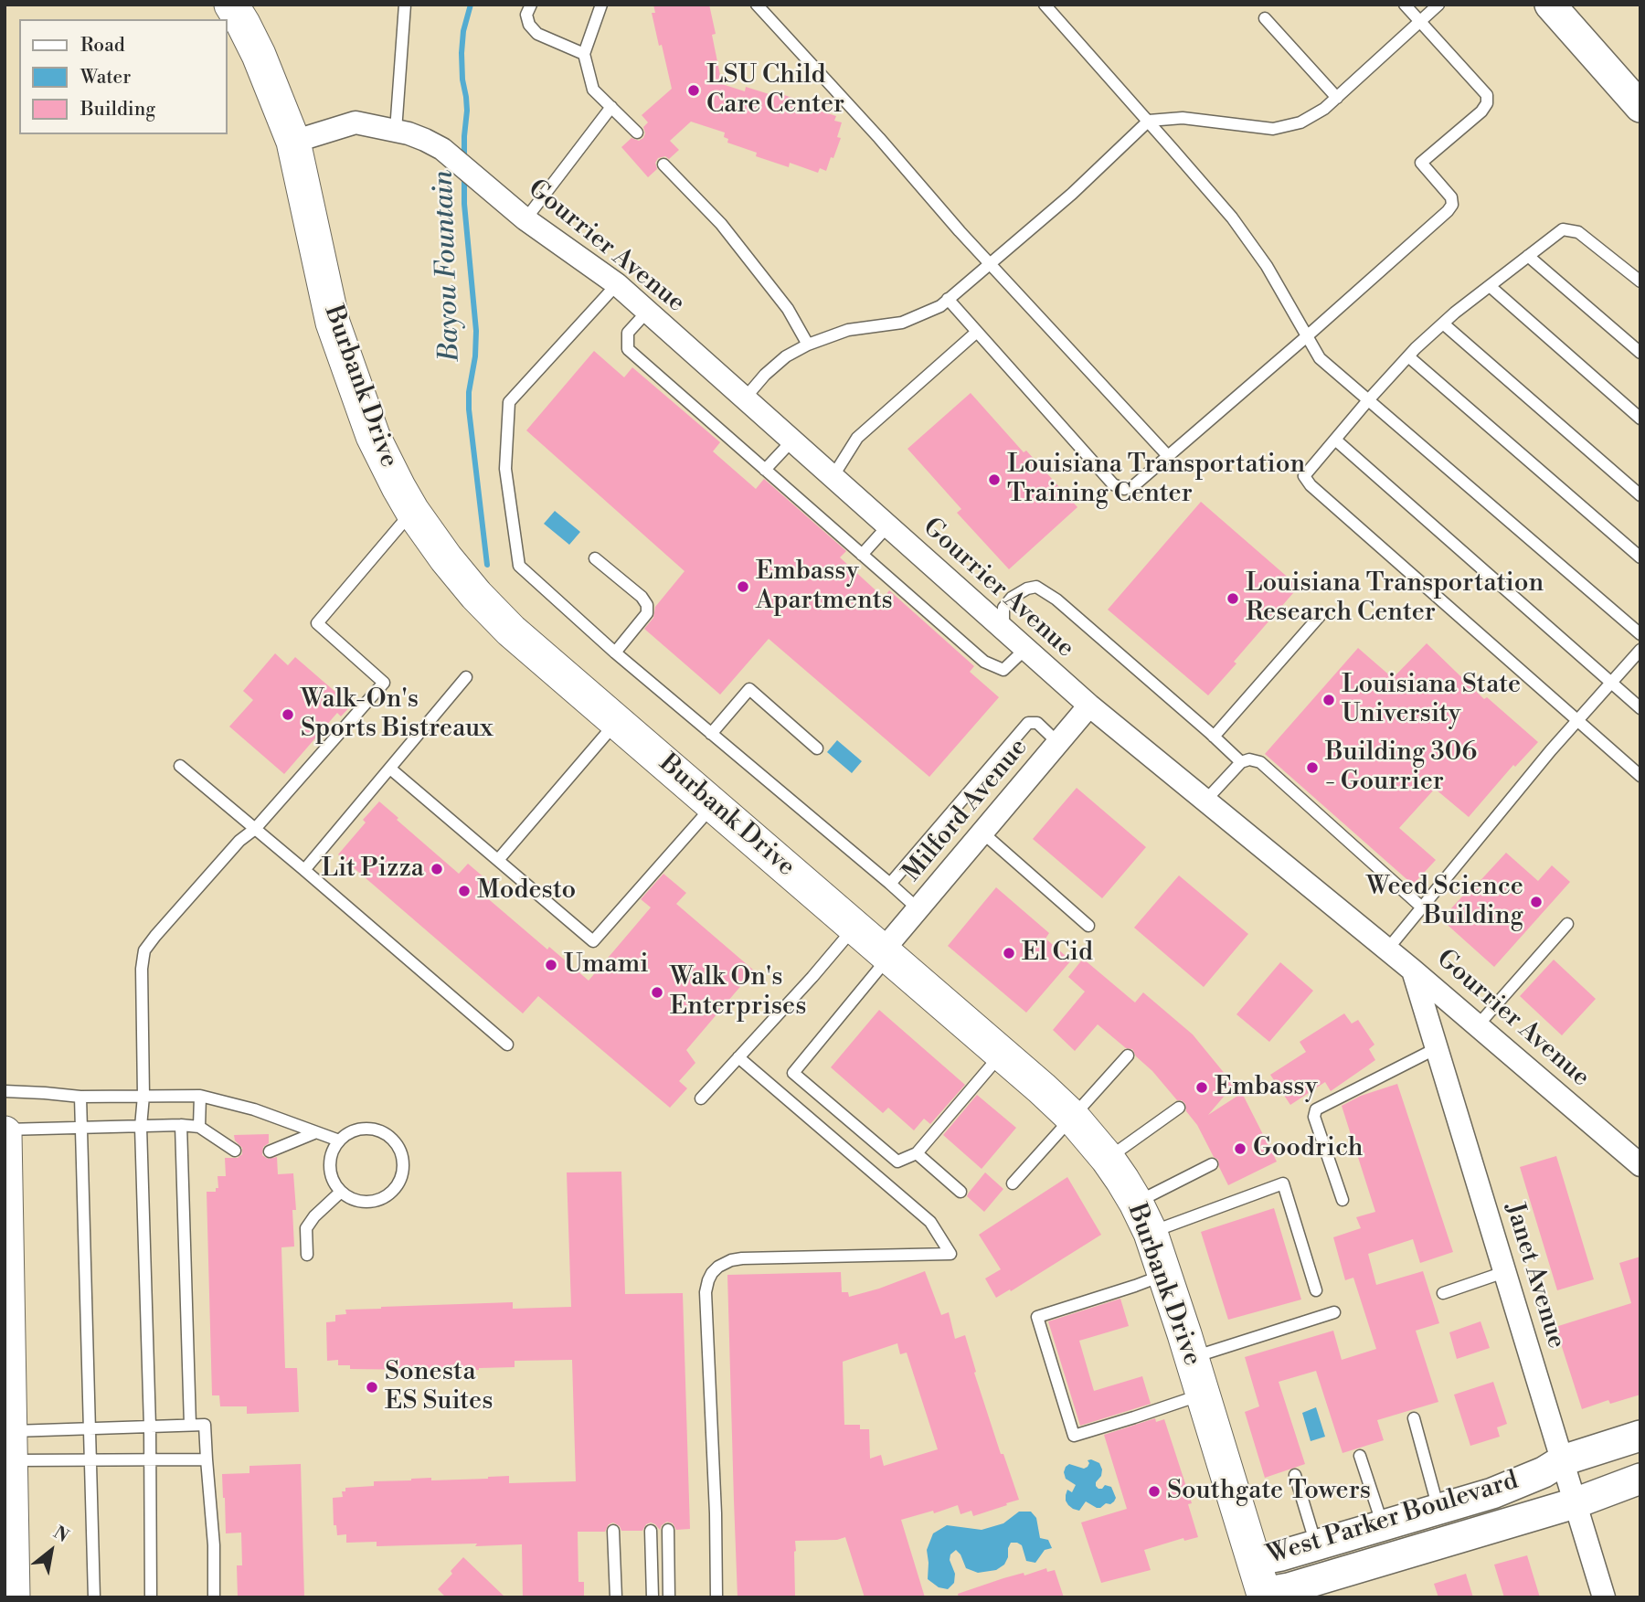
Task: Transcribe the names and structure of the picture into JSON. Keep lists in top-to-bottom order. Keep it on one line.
{"streets":{"main road":["Burbank Drive"],"street":["Gourrier Avenue","Milford Avenue","Janet Avenue","West Parker Boulevard"]},"crossings":[["Gourrier Avenue","Burbank Drive"],["Gourrier Avenue","Milford Avenue"],["Gourrier Avenue","Janet Avenue"],["Burbank Drive","Milford Avenue"],["Burbank Drive","West Parker Boulevard"],["Janet Avenue","West Parker Boulevard"]],"water":["Bayou Fountain"],"places":["LSU Child Care Center","Louisiana Transportation Training Center","Embassy Apartments","Louisiana Transportation Research Center","Louisiana State University","Walk-On's Sports Bistreaux","Building 306 - Gourrier","Lit Pizza","Modesto","Weed Science Building","El Cid","Umami","Walk On's Enterprises","Embassy","Goodrich","Sonesta ES Suites","Southgate Towers"],"legend":["Road","Water","Building"],"north":"top right"}
